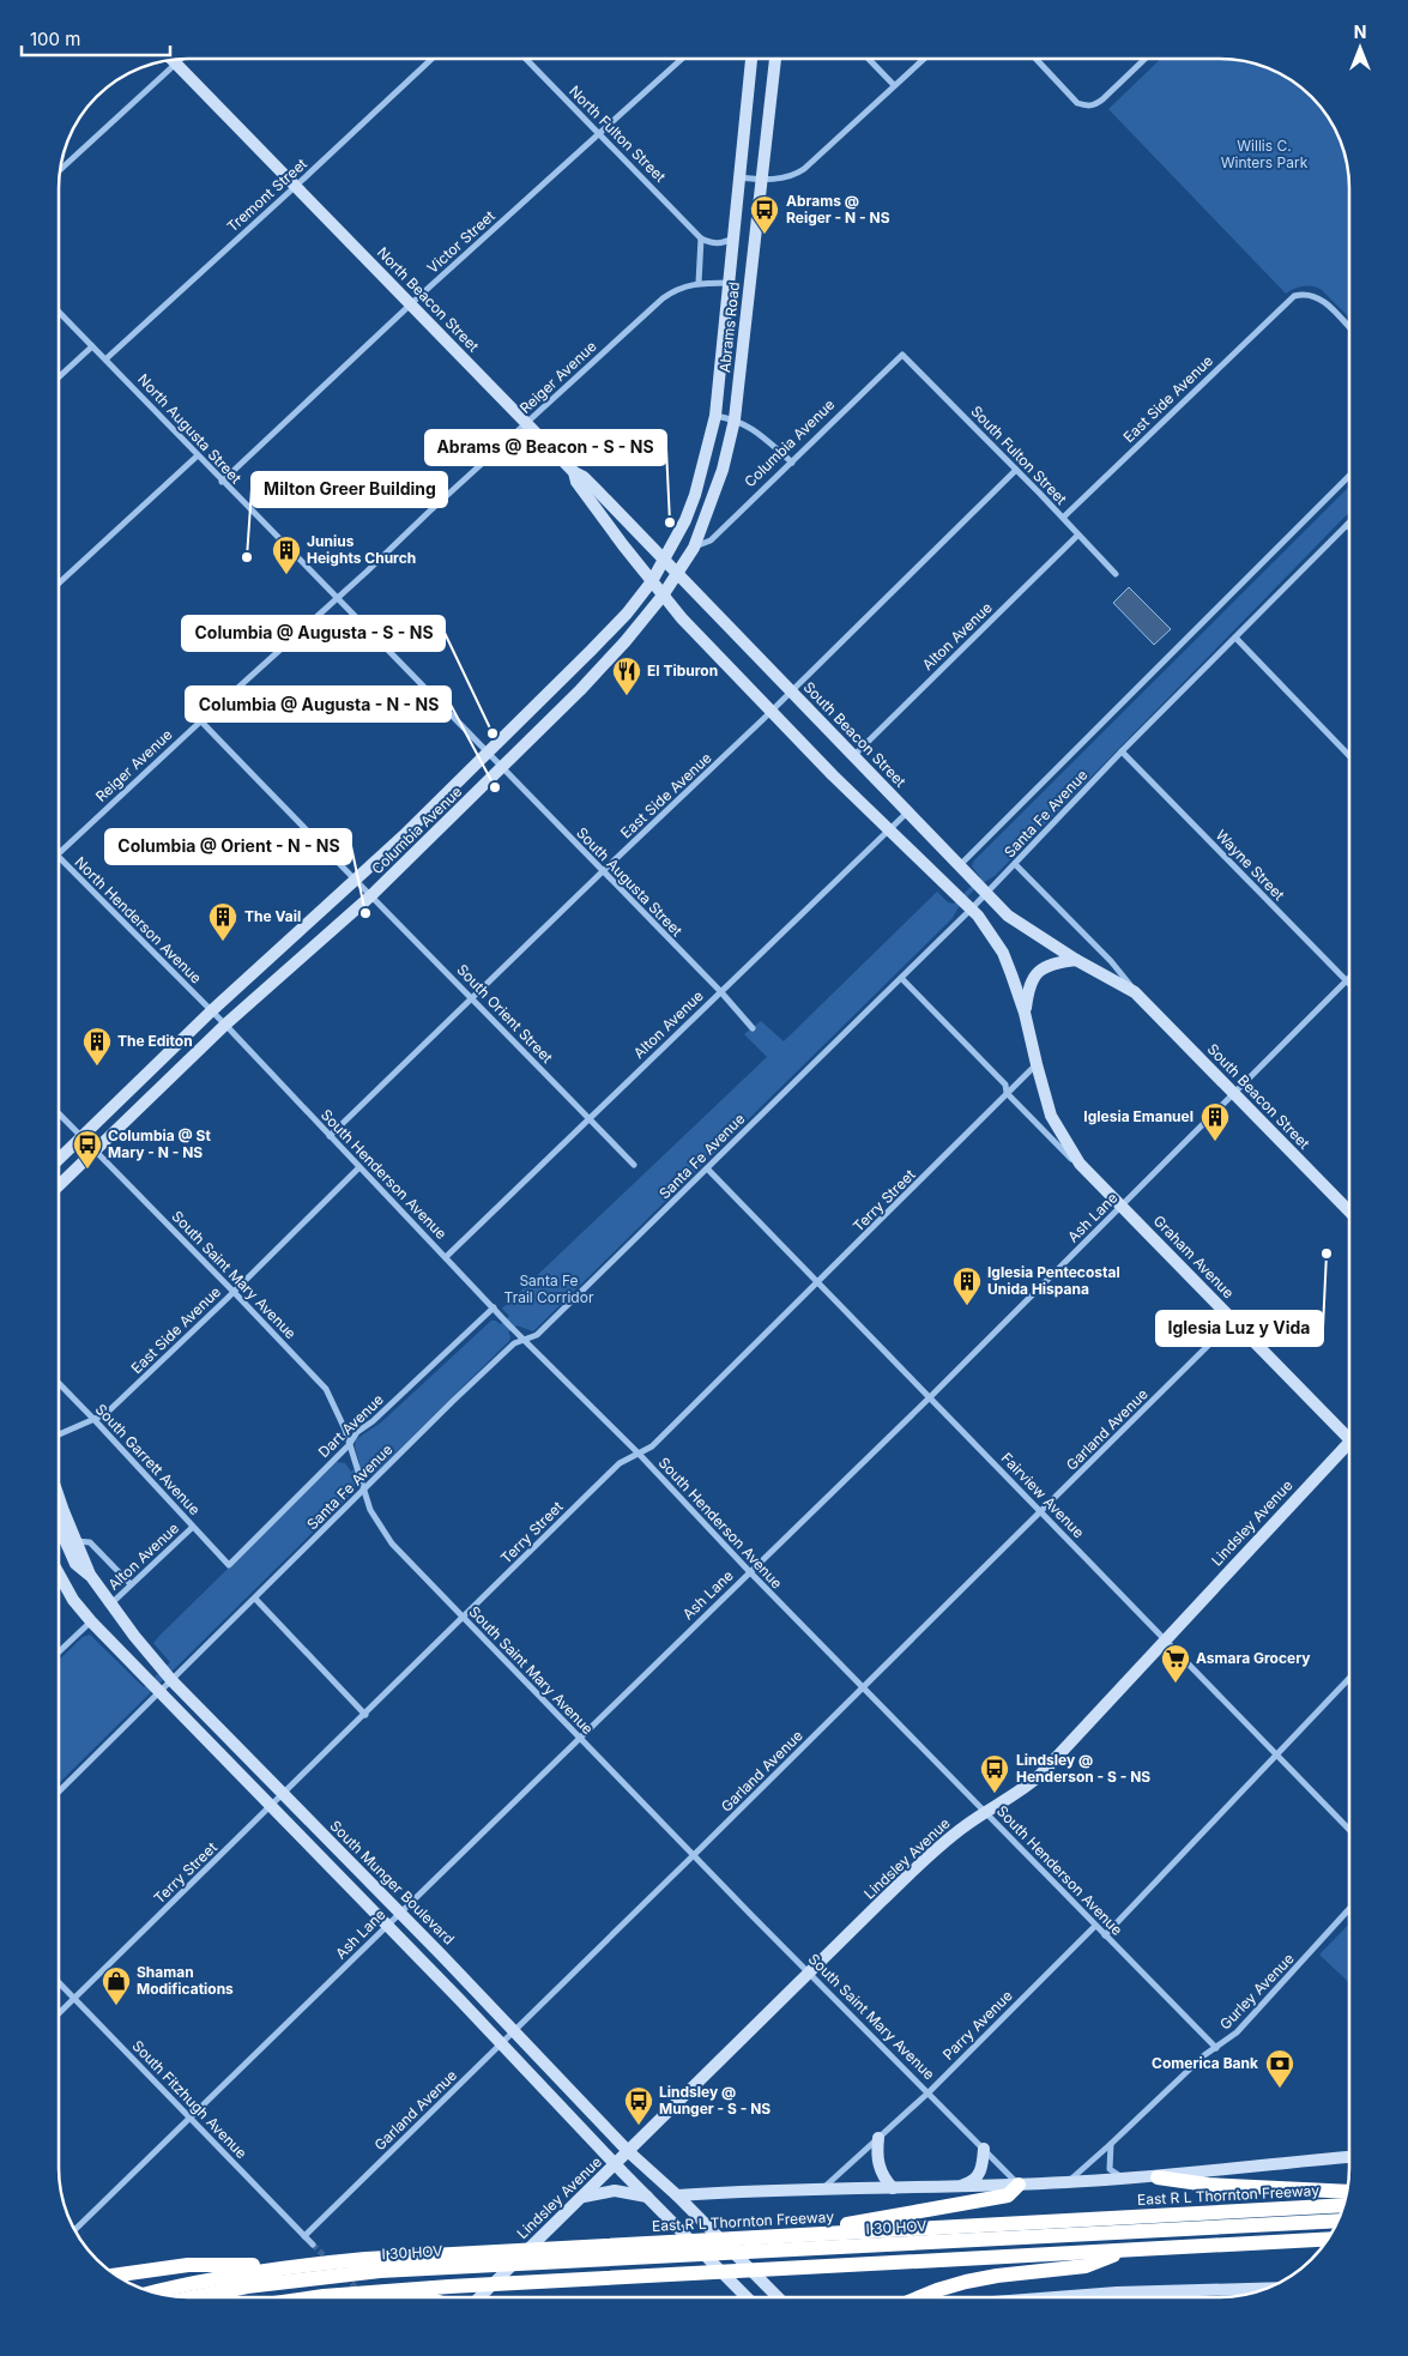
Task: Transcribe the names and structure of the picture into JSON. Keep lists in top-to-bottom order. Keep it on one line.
{"streets":{"highway":["East R L Thornton Freeway","I 30 HOV"],"main road":["North Beacon Street","Abrams Road","Columbia Avenue","South Beacon Street","Graham Avenue","Lindsley Avenue","South Munger Boulevard"],"street":["North Fulton Street","Tremont Street","Victor Street","Reiger Avenue","East Side Avenue","North Augusta Street","South Fulton Street","Alton Avenue","Santa Fe Avenue","Wayne Street","South Augusta Street","North Henderson Avenue","South Orient Street","South Henderson Avenue","Terry Street","Ash Lane","South Saint Mary Avenue","Dart Avenue","Garland Avenue","South Garrett Avenue","Fairview Avenue","Gurley Avenue","Parry Avenue","South Fitzhugh Avenue"]},"crossings":[["North Fulton Street","Victor Street"],["Tremont Street","North Beacon Street"],["Tremont Street","North Augusta Street"],["Victor Street","North Beacon Street"],["Victor Street","North Augusta Street"],["North Beacon Street","Abrams Road"],["North Beacon Street","Reiger Avenue"],["North Beacon Street","Columbia Avenue"],["North Beacon Street","South Beacon Street"],["Abrams Road","Reiger Avenue"],["Abrams Road","Columbia Avenue"],["Abrams Road","South Beacon Street"],["Reiger Avenue","North Augusta Street"],["Reiger Avenue","South Orient Street"],["East Side Avenue","South Fulton Street"],["East Side Avenue","South Beacon Street"],["East Side Avenue","South Augusta Street"],["East Side Avenue","South Orient Street"],["East Side Avenue","South Henderson Avenue"],["East Side Avenue","South Saint Mary Avenue"],["East Side Avenue","South Garrett Avenue"],["North Augusta Street","Columbia Avenue"],["North Augusta Street","South Augusta Street"],["Columbia Avenue","South Fulton Street"],["Columbia Avenue","South Augusta Street"],["Columbia Avenue","North Henderson Avenue"],["Columbia Avenue","South Orient Street"],["Columbia Avenue","South Henderson Avenue"],["Columbia Avenue","South Saint Mary Avenue"],["South Fulton Street","Alton Avenue"],["Alton Avenue","South Beacon Street"],["Alton Avenue","South Augusta Street"],["Alton Avenue","South Orient Street"],["Alton Avenue","South Henderson Avenue"],["Alton Avenue","South Garrett Avenue"],["Alton Avenue","South Munger Boulevard"],["South Beacon Street","Santa Fe Avenue"],["South Beacon Street","Ash Lane"],["Santa Fe Avenue","Wayne Street"],["Santa Fe Avenue","South Henderson Avenue"],["Santa Fe Avenue","Graham Avenue"],["Santa Fe Avenue","South Saint Mary Avenue"],["Santa Fe Avenue","Fairview Avenue"],["Santa Fe Avenue","South Munger Boulevard"],["Wayne Street","Ash Lane"],["North Henderson Avenue","South Henderson Avenue"],["South Henderson Avenue","Terry Street"],["South Henderson Avenue","Ash Lane"],["South Henderson Avenue","Dart Avenue"],["South Henderson Avenue","Garland Avenue"],["South Henderson Avenue","Lindsley Avenue"],["South Henderson Avenue","Gurley Avenue"],["South Henderson Avenue","Parry Avenue"],["Terry Street","Graham Avenue"],["Terry Street","South Saint Mary Avenue"],["Terry Street","Fairview Avenue"],["Terry Street","South Munger Boulevard"],["Terry Street","South Fitzhugh Avenue"],["Ash Lane","Graham Avenue"],["Ash Lane","South Saint Mary Avenue"],["Ash Lane","Fairview Avenue"],["Ash Lane","South Munger Boulevard"],["Ash Lane","South Fitzhugh Avenue"],["Graham Avenue","Garland Avenue"],["South Saint Mary Avenue","Dart Avenue"],["South Saint Mary Avenue","Garland Avenue"],["South Saint Mary Avenue","Lindsley Avenue"],["South Saint Mary Avenue","Parry Avenue"],["South Saint Mary Avenue","East R L Thornton Freeway"],["Dart Avenue","South Garrett Avenue"],["Garland Avenue","Fairview Avenue"],["Garland Avenue","South Munger Boulevard"],["Garland Avenue","South Fitzhugh Avenue"],["Fairview Avenue","Lindsley Avenue"],["Lindsley Avenue","South Munger Boulevard"],["South Munger Boulevard","East R L Thornton Freeway"],["Gurley Avenue","East R L Thornton Freeway"],["Parry Avenue","East R L Thornton Freeway"]],"parks":["Willis C. Winters Park","Santa Fe Trail Corridor"],"places":{"bus stop":["Abrams @ Reiger - N - NS","Columbia @ St Mary - N - NS","Lindsley @ Henderson - S - NS","Lindsley @ Munger - S - NS"],"other":["Abrams @ Beacon - S - NS","Milton Greer Building","Columbia @ Augusta - S - NS","Columbia @ Augusta - N - NS","Columbia @ Orient - N - NS","Iglesia Luz y Vida"],"building":["Junius Heights Church","The Vail","The Editon","Iglesia Emanuel","Iglesia Pentecostal Unida Hispana"],"restaurant":["El Tiburon"],"supermarket":["Asmara Grocery"],"shop":["Shaman Modifications"],"bank":["Comerica Bank"]},"scale_bar":"100 m","north":"top"}
